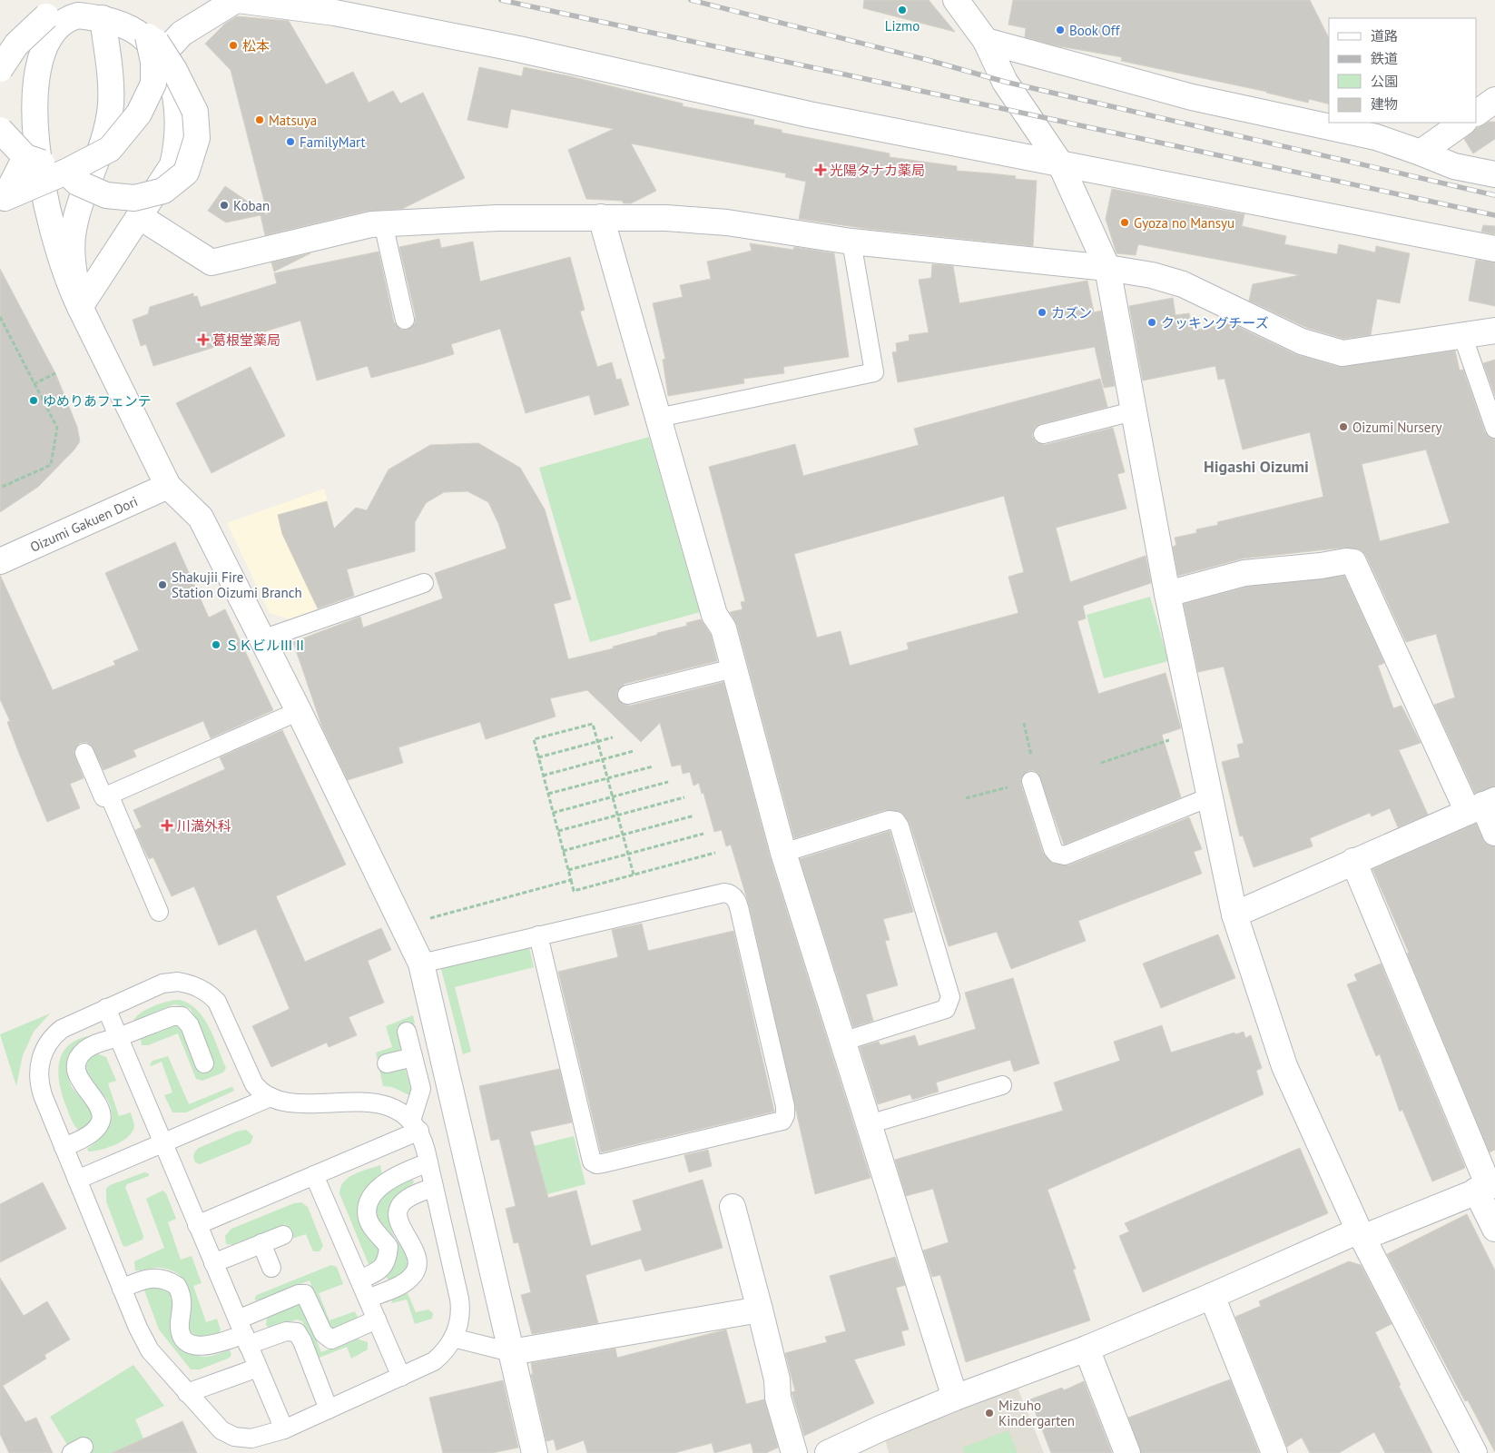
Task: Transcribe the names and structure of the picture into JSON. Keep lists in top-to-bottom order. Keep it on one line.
{"streets":{"street":["Oizumi Gakuen Dori"]},"districts":["Higashi Oizumi"],"places":{"other":["Lizmo","Book Off","松本","Matsuya","FamilyMart","Koban","Gyoza no Mansyu","カズン","クッキングチーズ","ゆめりあフェンテ","Oizumi Nursery","Shakujii Fire Station Oizumi Branch","ＳＫビルⅢⅡ","Mizuho Kindergarten"],"health":["光陽タナカ薬局","葛根堂薬局","川満外科"]},"legend":["道路","鉄道","公園","建物"]}
